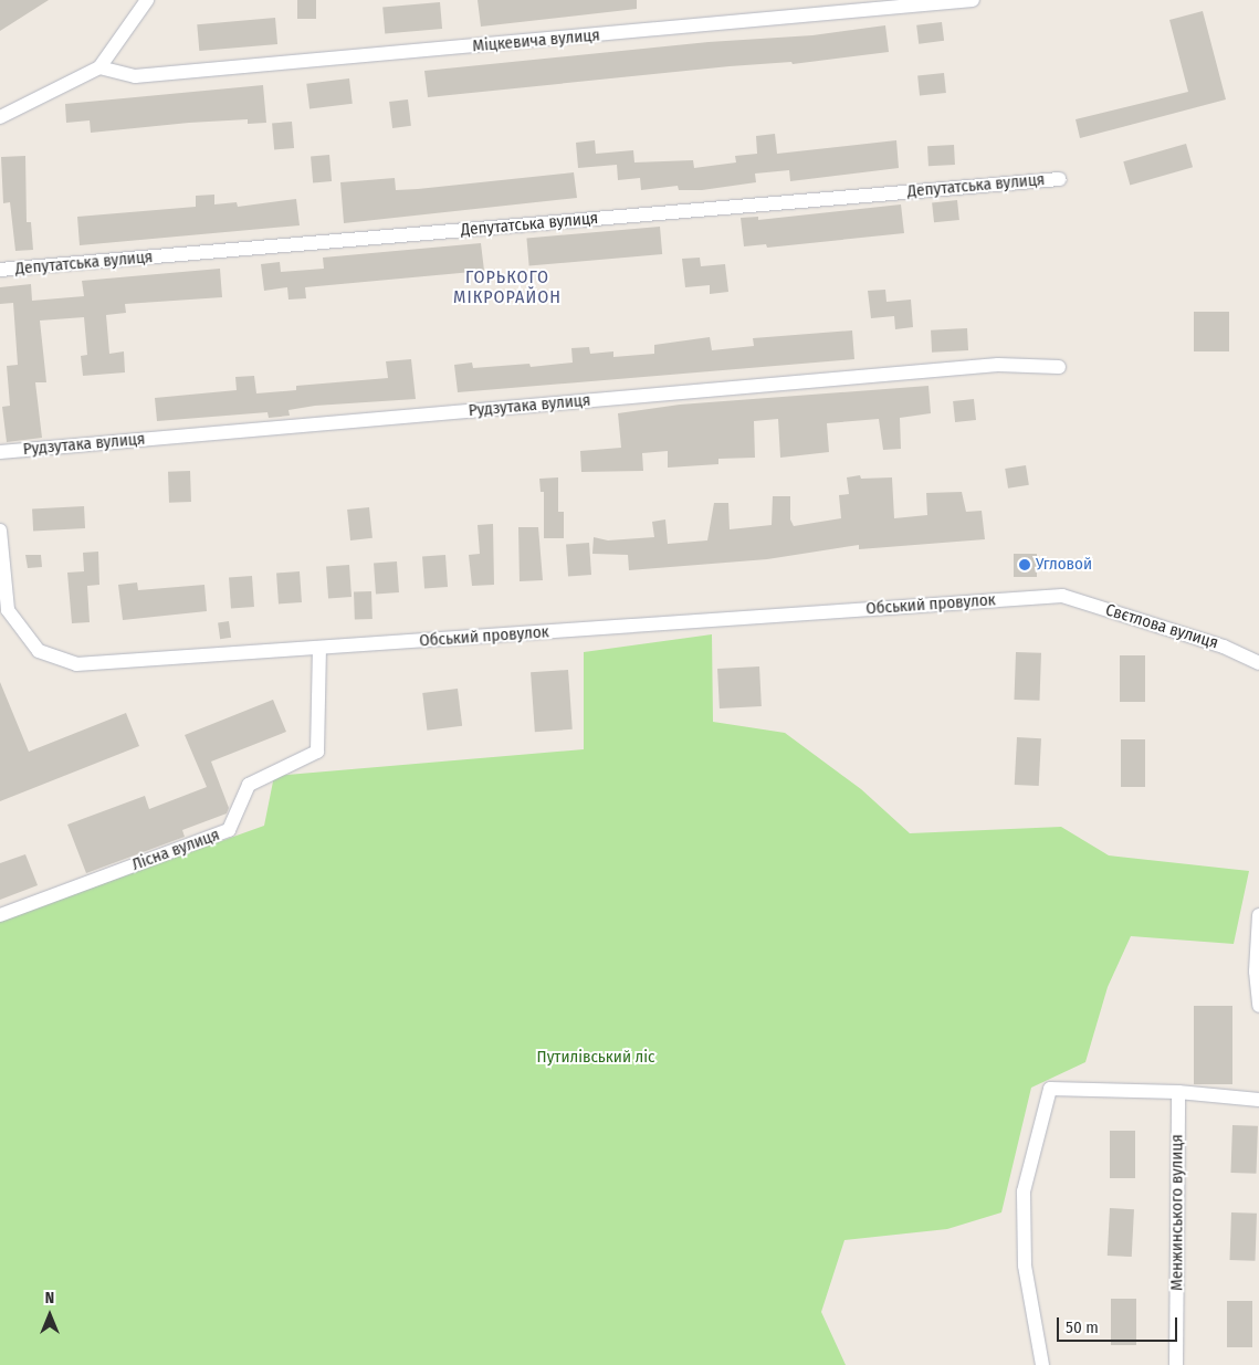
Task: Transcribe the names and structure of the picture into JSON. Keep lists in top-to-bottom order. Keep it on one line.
{"streets":{"street":["Міцкевича вулиця","Депутатська вулиця","Рудзутака вулиця","Обський провулок","Свєтлова вулиця","Лісна вулиця","Менжинського вулиця"]},"crossings":[["Обський провулок","Свєтлова вулиця"],["Обський провулок","Лісна вулиця"]],"districts":["ГОРЬКОГО МІКРОРАЙОН"],"parks":["Путилівський ліс"],"places":["Угловой"],"scale_bar":"50 m","north":"top"}
